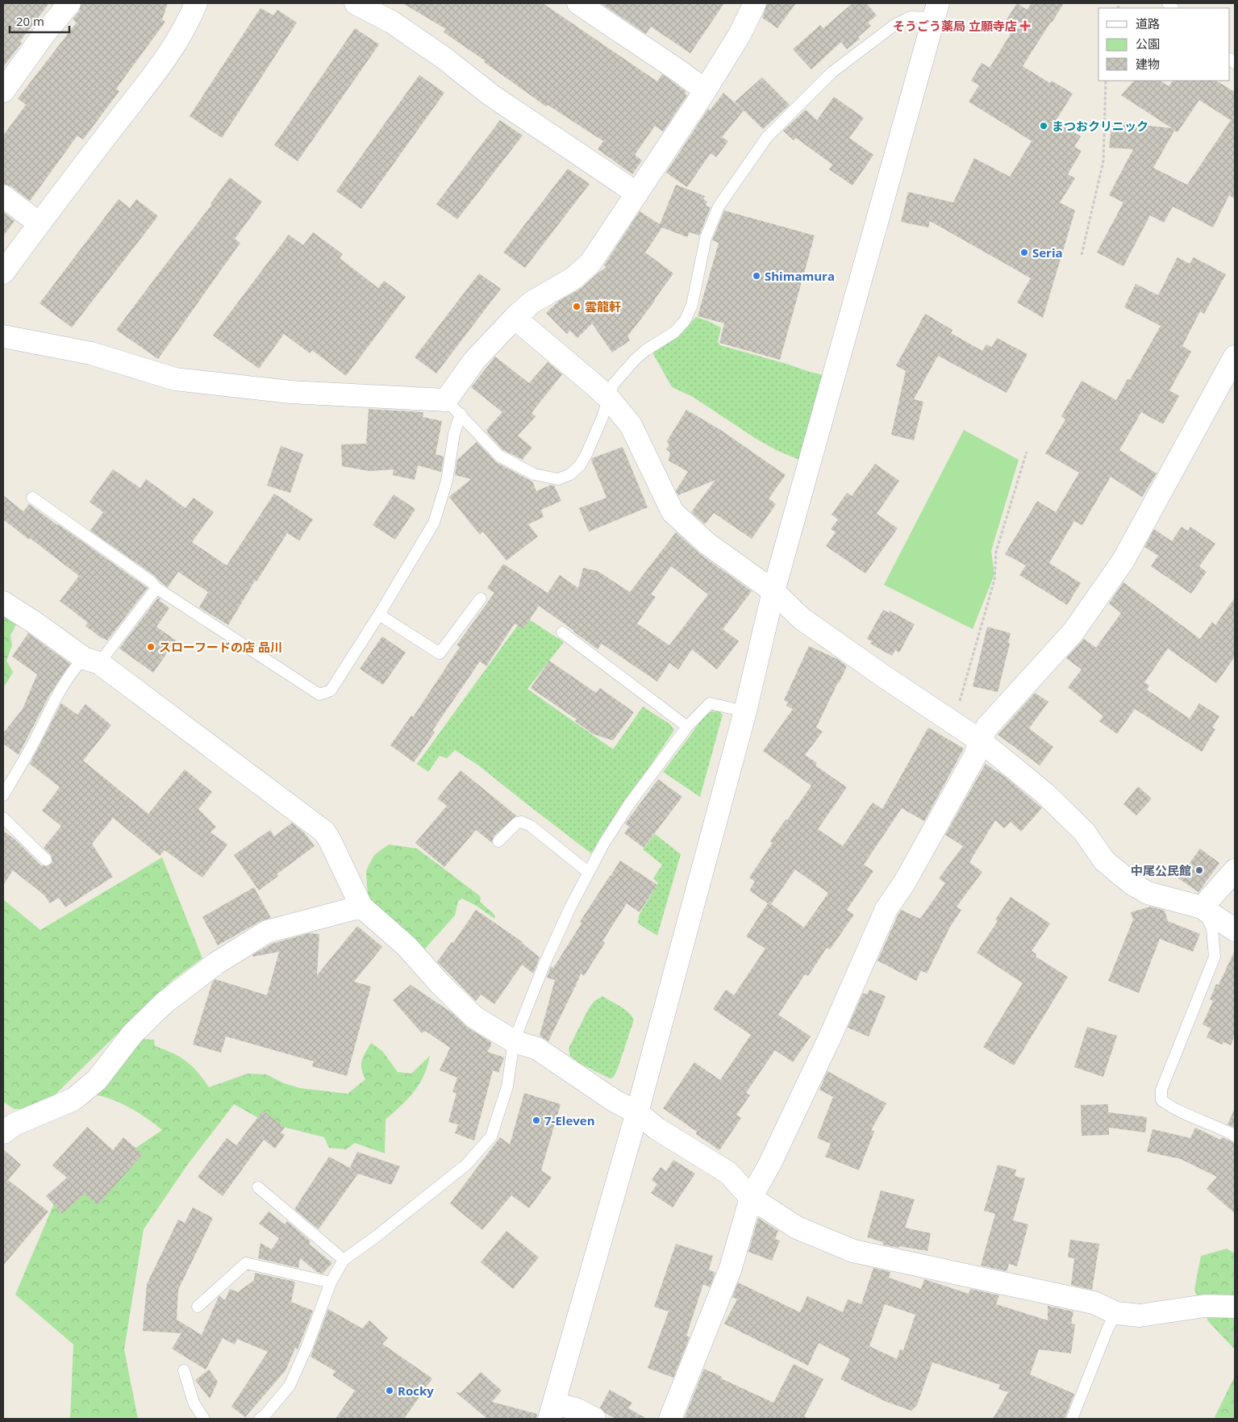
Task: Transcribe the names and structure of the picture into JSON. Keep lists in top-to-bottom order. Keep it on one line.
{"places":{"health":["そうごう薬局 立願寺店"],"other":["まつおクリニック","Seria","Shimamura","雲龍軒","スローフードの店 品川","中尾公民館","7-Eleven","Rocky"]},"legend":["道路","公園","建物"],"scale_bar":"20 m"}
